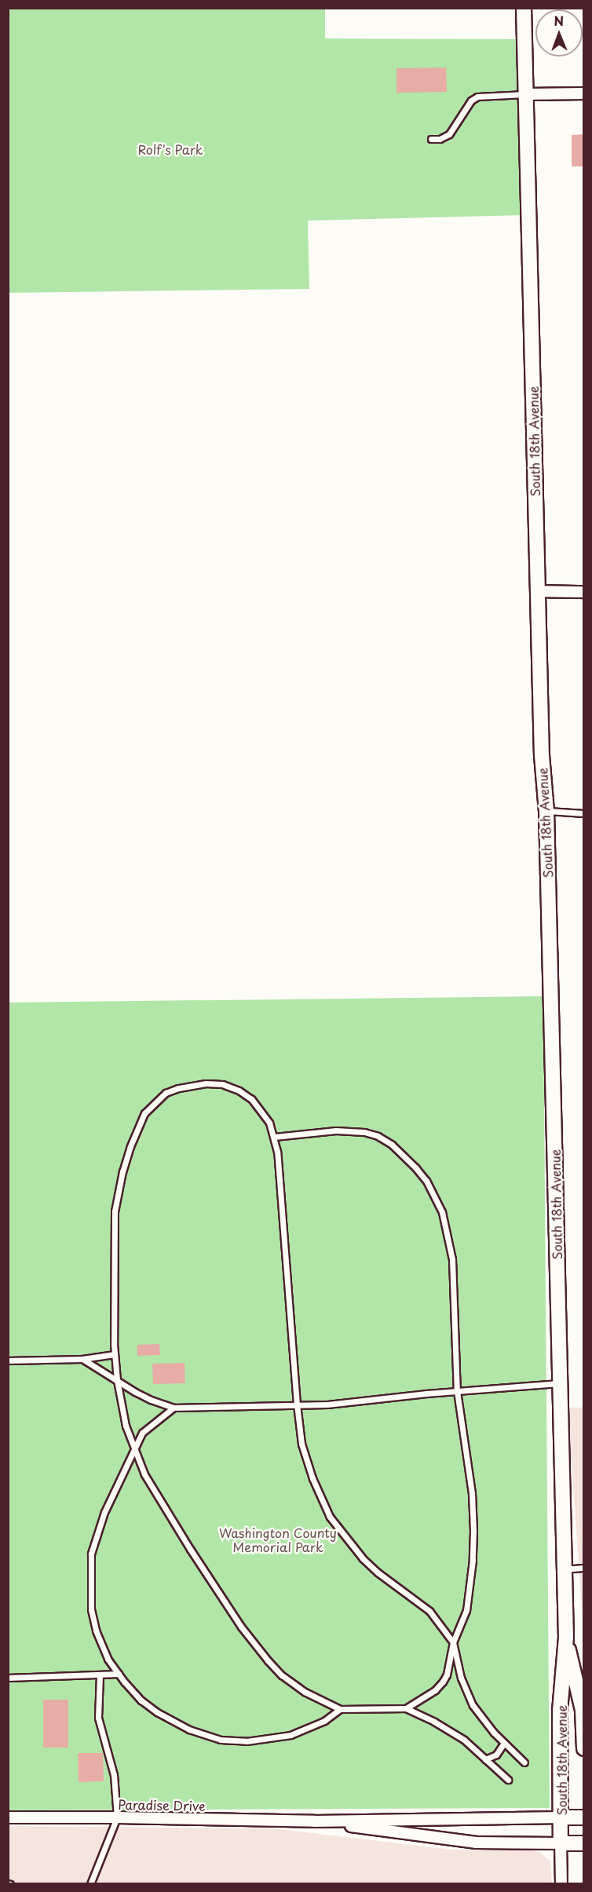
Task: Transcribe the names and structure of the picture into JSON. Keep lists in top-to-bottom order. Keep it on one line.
{"streets":{"street":["South 18th Avenue","Paradise Drive"]},"crossings":[["South 18th Avenue","Paradise Drive"]],"parks":["Rolf's Park","Washington County Memorial Park"],"north":"top"}
